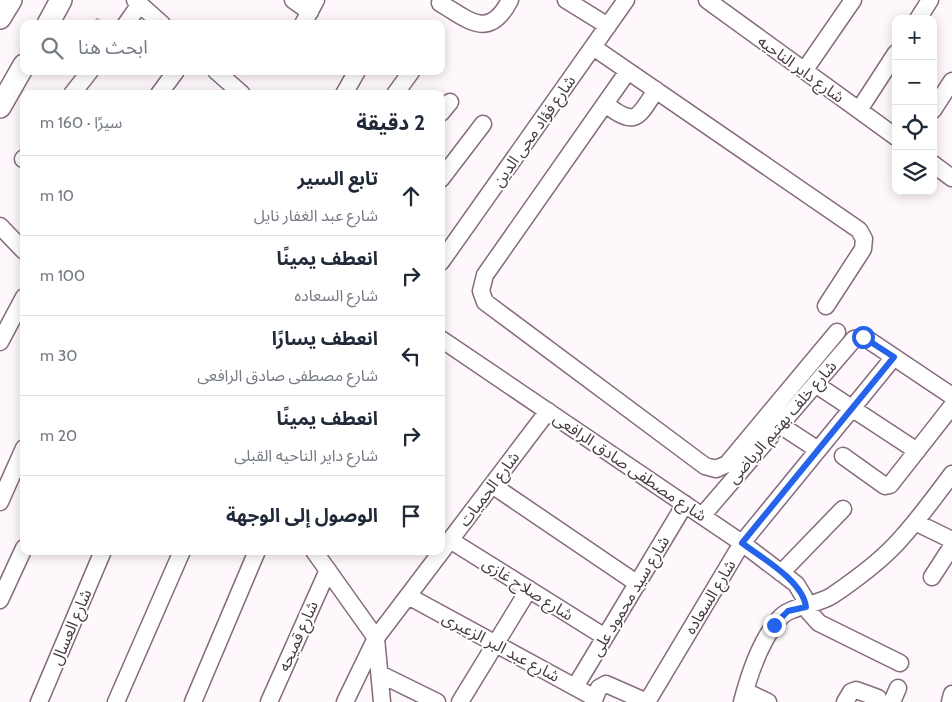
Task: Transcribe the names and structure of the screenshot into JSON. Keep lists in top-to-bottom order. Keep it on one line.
{"streets":{"street":["شارع داير الناحيه","شارع فؤاد محى الدين","شارع خلف بهتيم الرياضى","شارع مصطفى صادق الرافعى","شارع الحميات","شارع صلاح غازى","شارع سيد محمود على","شارع السعاده","شارع العسال","شارع قميحه","شارع عبد البر الزعيرى"]},"crossings":[["شارع خلف بهتيم الرياضى","شارع مصطفى صادق الرافعى"],["شارع خلف بهتيم الرياضى","شارع السعاده"],["شارع مصطفى صادق الرافعى","شارع الحميات"],["شارع مصطفى صادق الرافعى","شارع سيد محمود على"],["شارع مصطفى صادق الرافعى","شارع السعاده"],["شارع الحميات","شارع صلاح غازى"],["شارع الحميات","شارع عبد البر الزعيرى"],["شارع صلاح غازى","شارع سيد محمود على"],["شارع سيد محمود على","شارع عبد البر الزعيرى"]],"page":{"map_buttons":["+","−"],"search":"ابحث هنا","heading":["2 دقيقة","سيرًا · 160 m"],"list":[["تابع السير","شارع عبد الغفار نايل","10 m"],["انعطف يمينًا","شارع السعاده","100 m"],["انعطف يسارًا","شارع مصطفى صادق الرافعى","30 m"],["انعطف يمينًا","شارع داير الناحيه القبلى","20 m"],"الوصول إلى الوجهة"]}}
